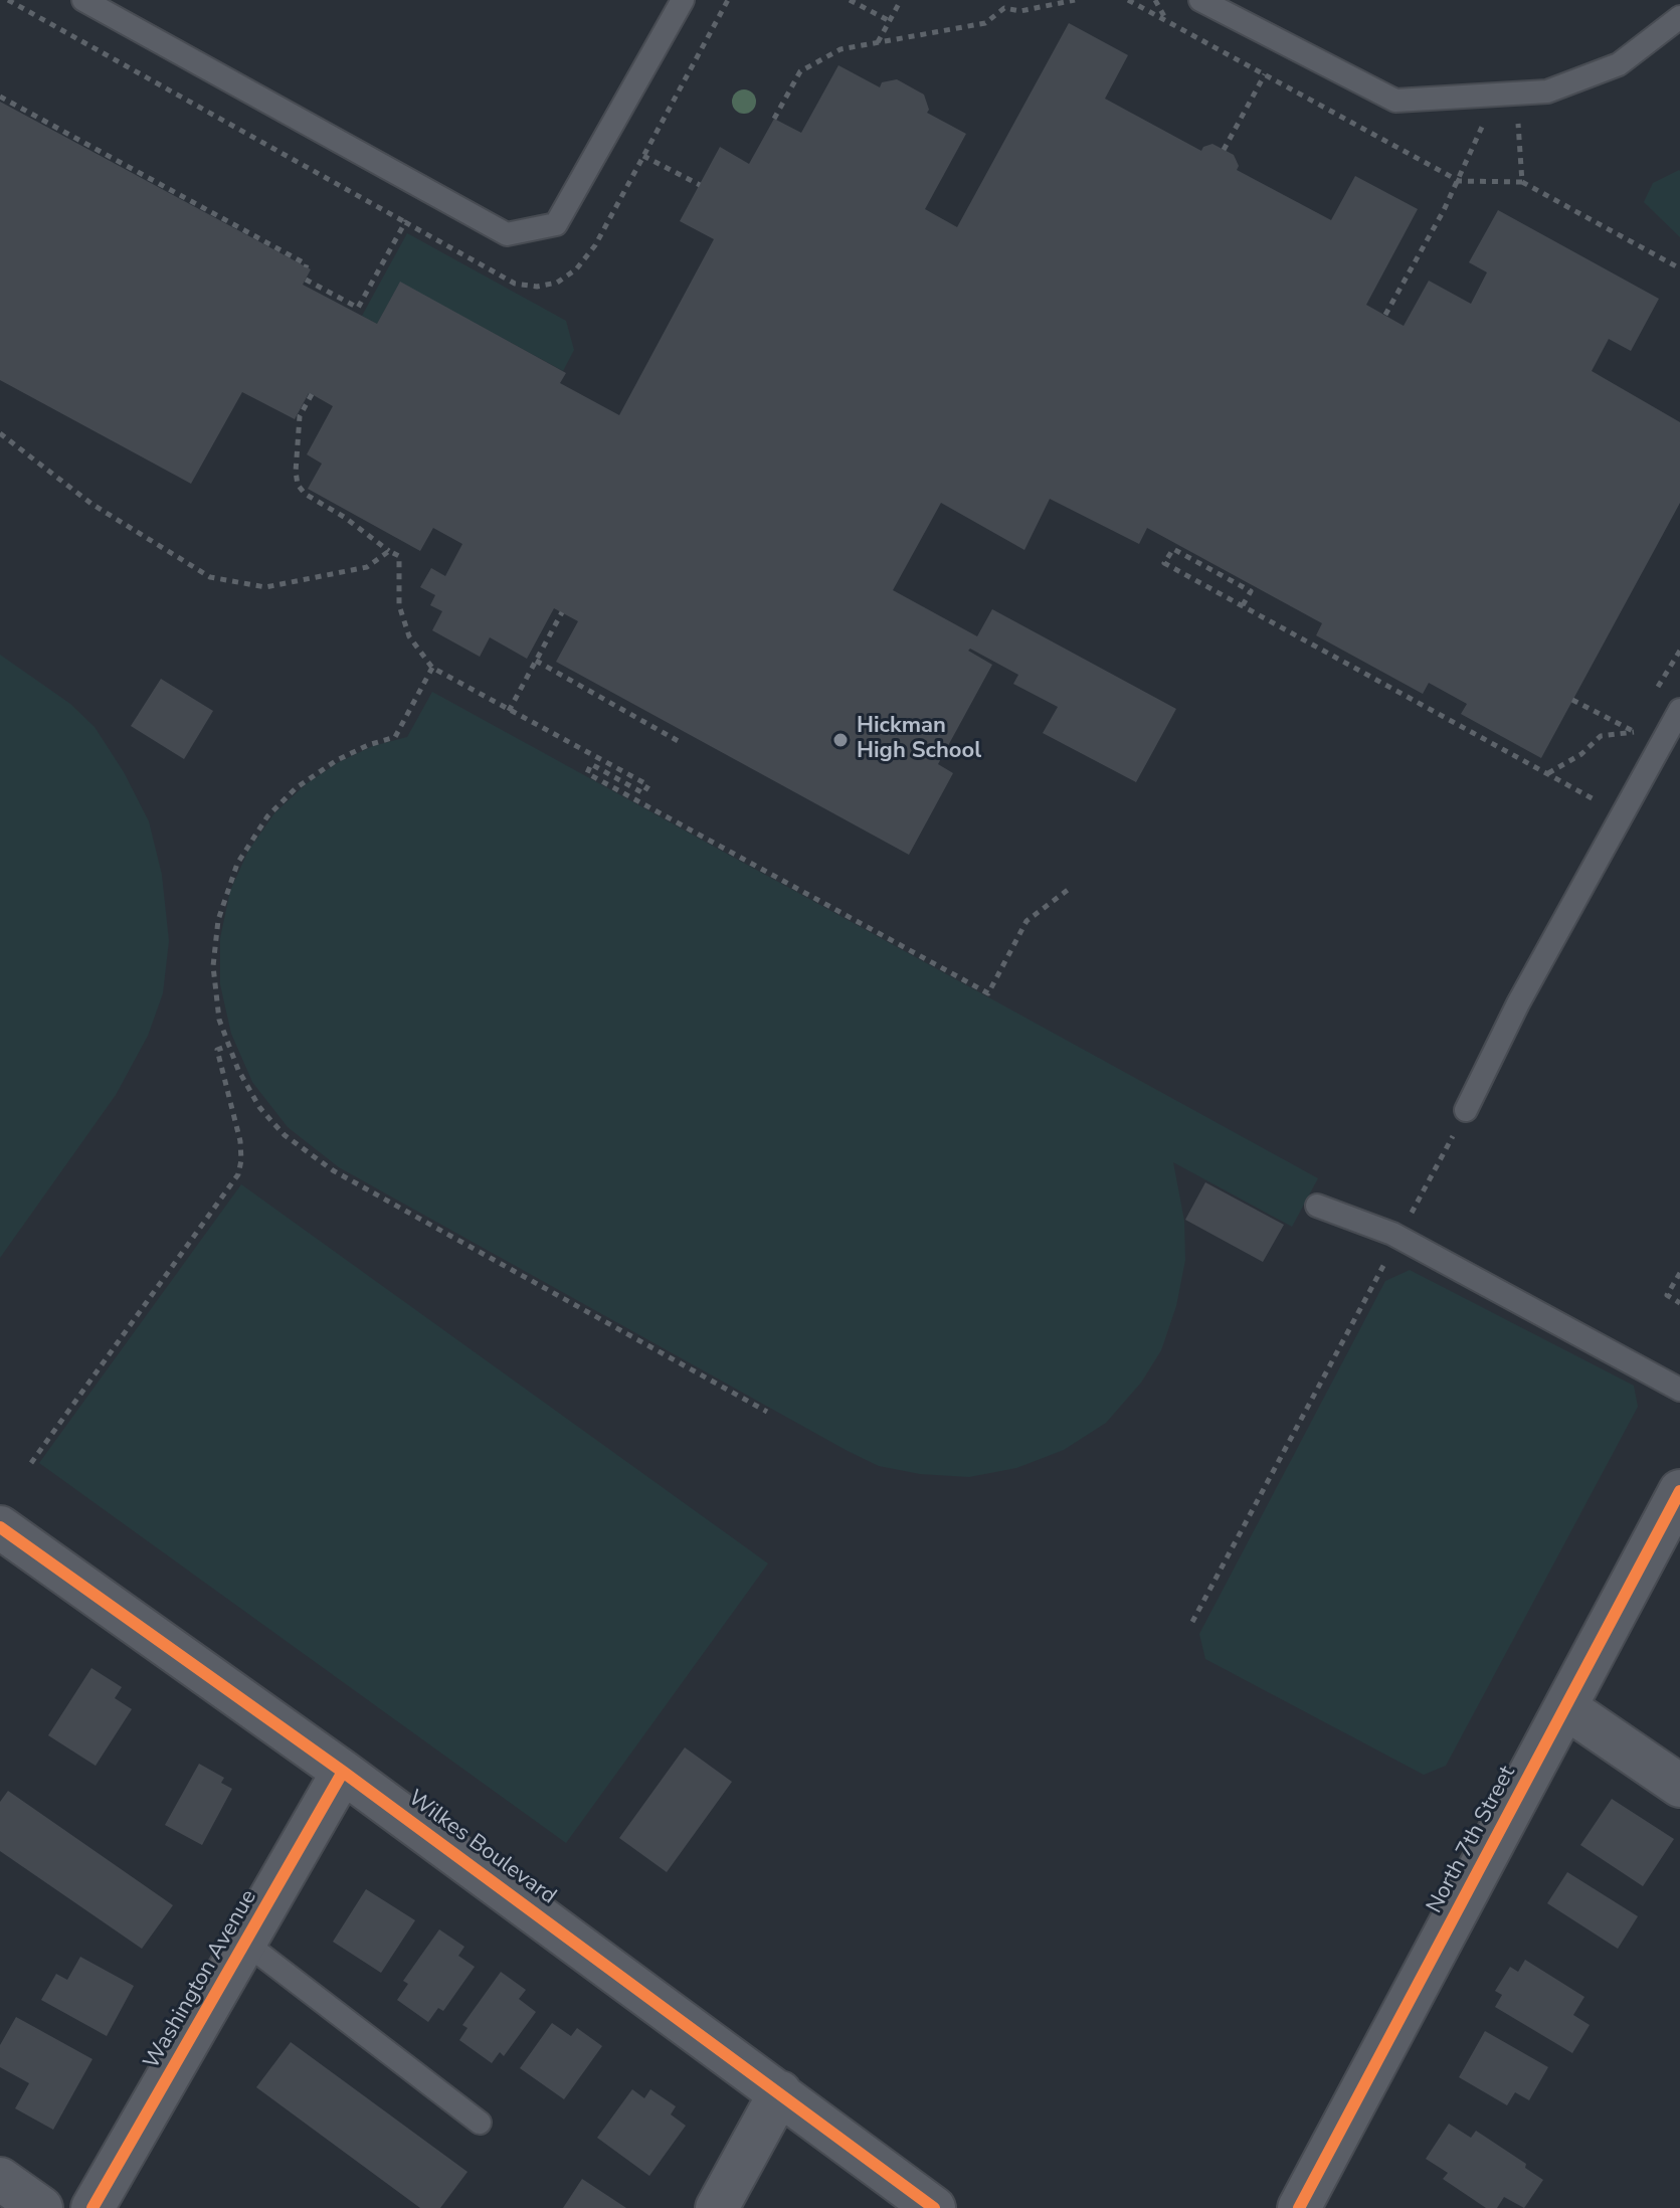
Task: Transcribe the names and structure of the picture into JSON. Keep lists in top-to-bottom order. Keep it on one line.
{"streets":{"street":["North 7th Street","Wilkes Boulevard","Washington Avenue"]},"crossings":[["Wilkes Boulevard","Washington Avenue"]],"places":["Hickman High School"]}
